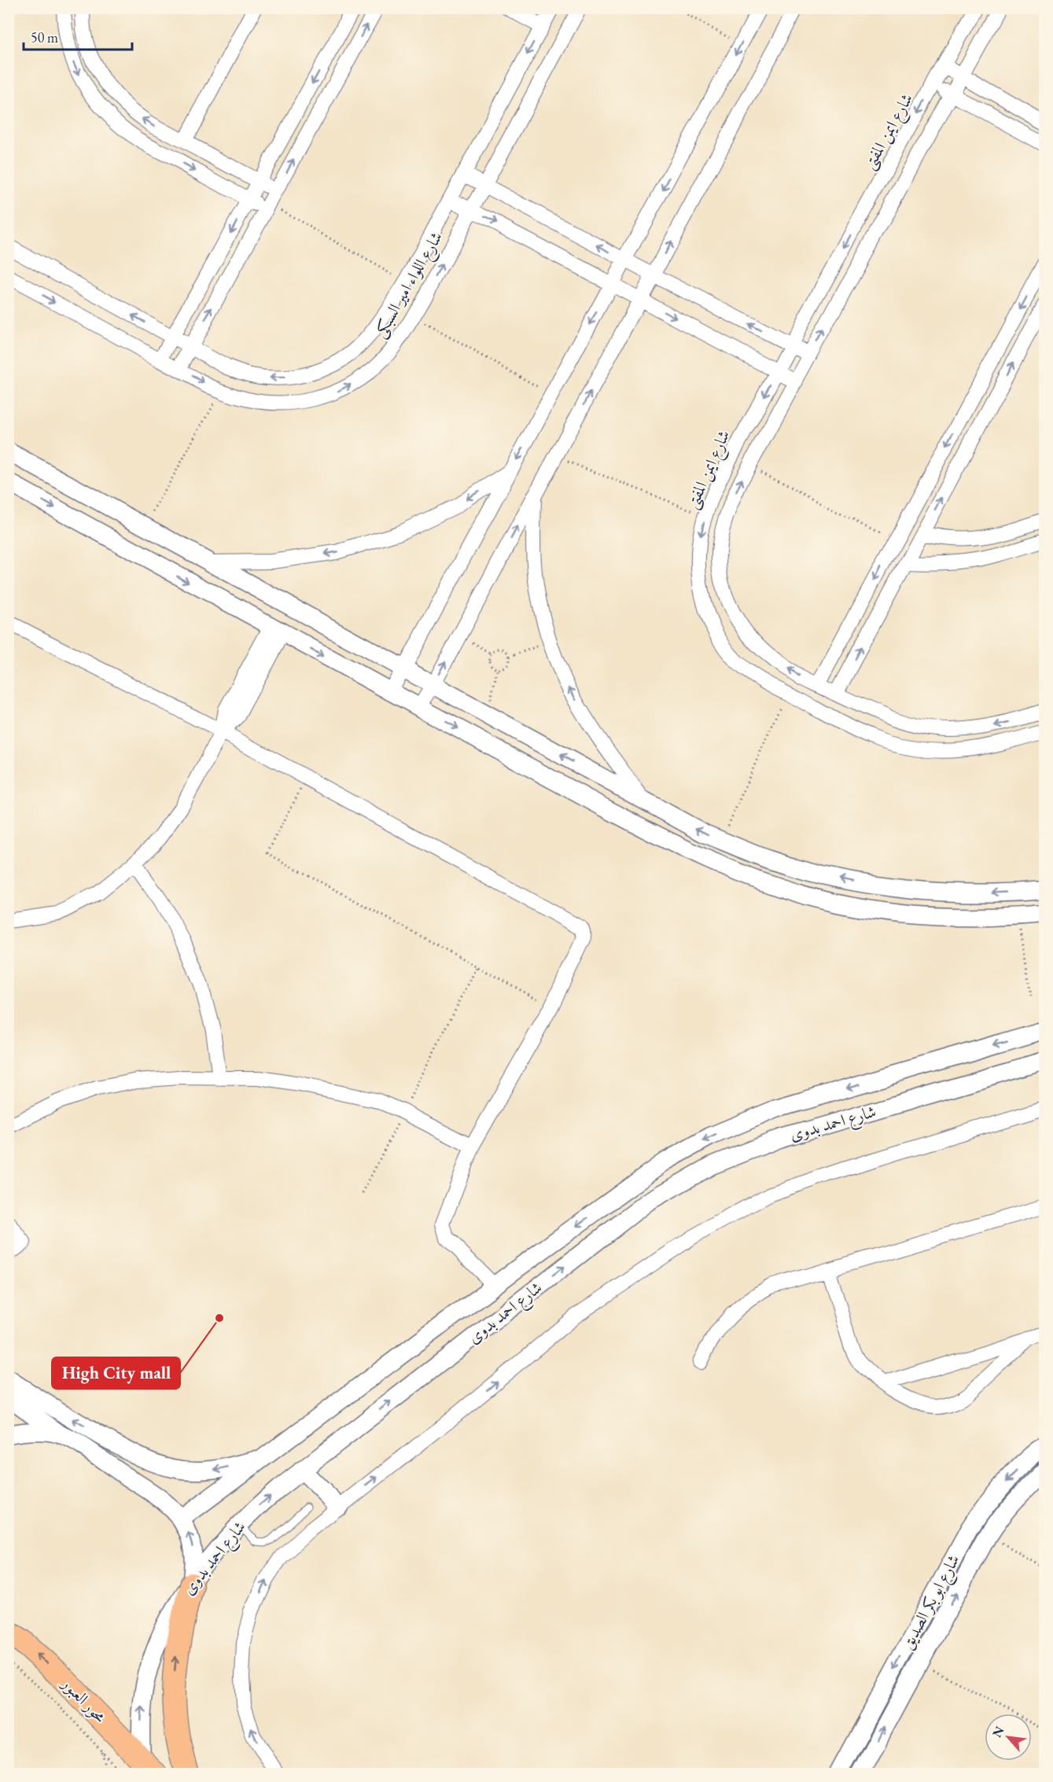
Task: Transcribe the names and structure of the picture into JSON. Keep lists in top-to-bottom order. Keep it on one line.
{"streets":{"highway":["محور العبور"],"street":["شارع ايمن المفتى","شارع اللواء امير السبكى","شارع احمد بدوى","شارع ابو بكر الصديق"]},"crossings":[["شارع احمد بدوى","محور العبور"]],"one_way":["محور العبور"],"places":["High City mall"],"scale_bar":"50 m","north":"top left"}
